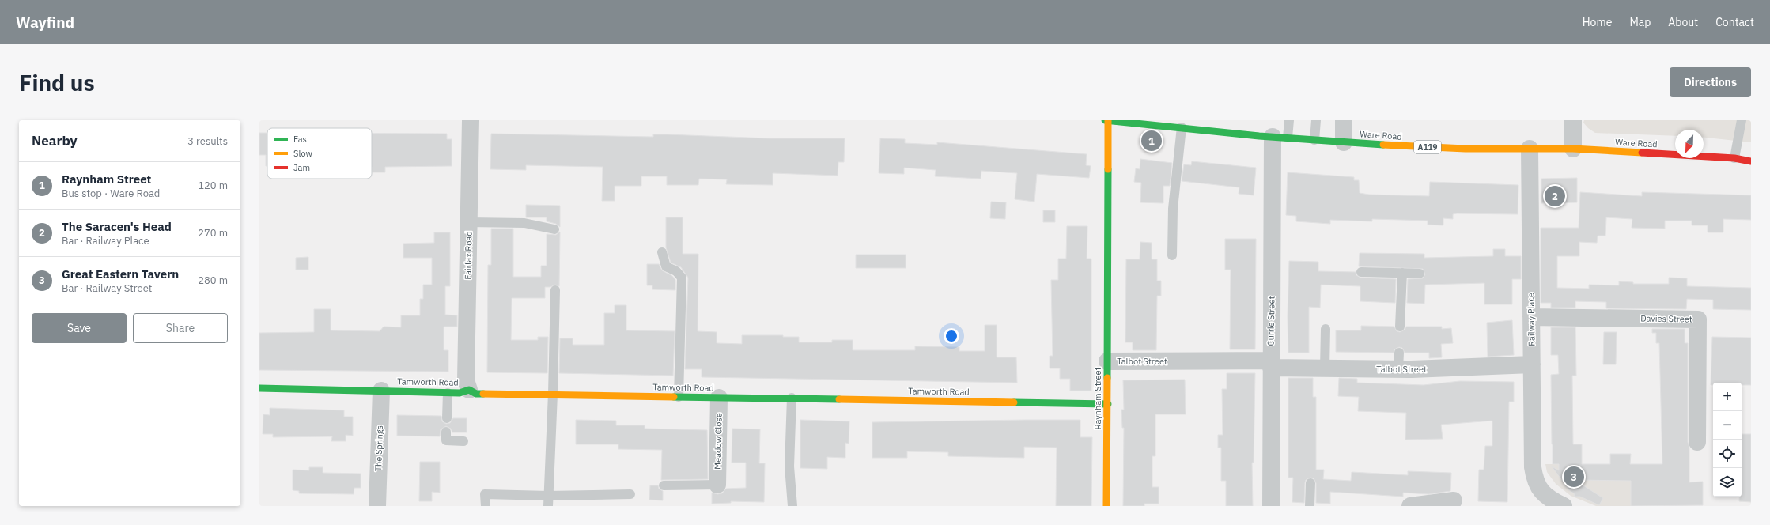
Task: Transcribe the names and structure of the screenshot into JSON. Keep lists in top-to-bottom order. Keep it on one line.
{"streets":{"street":["Ware Road","A119","Fairfax Road","Davies Street","Railway Place","Currie Street","Talbot Street","Tamworth Road","Raynham Street","Meadow Close","The Springs"]},"crossings":[["Ware Road","Railway Place"],["Ware Road","Currie Street"],["Ware Road","Raynham Street"],["Fairfax Road","Tamworth Road"],["Davies Street","Railway Place"],["Railway Place","Talbot Street"],["Currie Street","Talbot Street"],["Talbot Street","Raynham Street"],["Tamworth Road","Raynham Street"],["Tamworth Road","Meadow Close"],["Tamworth Road","The Springs"]],"legend":["Fast","Slow","Jam"],"north":"bottom left","page":{"header":"Wayfind","nav":["Home","Map","About","Contact"],"buttons":["Directions",["Save","Share"]],"title":"Find us","heading":["Nearby","3 results"],"pins":["1","2","3"],"list":[{"mark":"1","name":"Raynham Street","note":"Bus stop · Ware Road","value":"120 m"},{"mark":"2","name":"The Saracen's Head","note":"Bar · Railway Place","value":"270 m"},{"mark":"3","name":"Great Eastern Tavern","note":"Bar · Railway Street","value":"280 m"}],"map_buttons":["+","−"]}}
